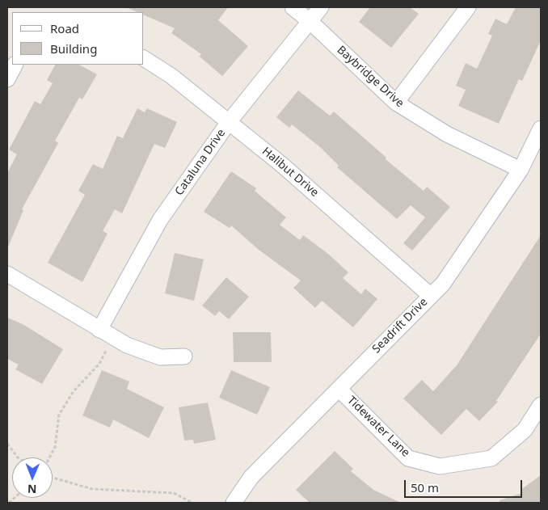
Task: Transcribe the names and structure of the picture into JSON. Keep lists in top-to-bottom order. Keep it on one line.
{"streets":{"street":["Baybridge Drive","Cataluna Drive","Halibut Drive","Seadrift Drive","Tidewater Lane"]},"crossings":[["Baybridge Drive","Cataluna Drive"],["Baybridge Drive","Seadrift Drive"],["Cataluna Drive","Halibut Drive"],["Halibut Drive","Seadrift Drive"],["Seadrift Drive","Tidewater Lane"]],"legend":["Road","Building"],"scale_bar":"50 m","north":"bottom"}
